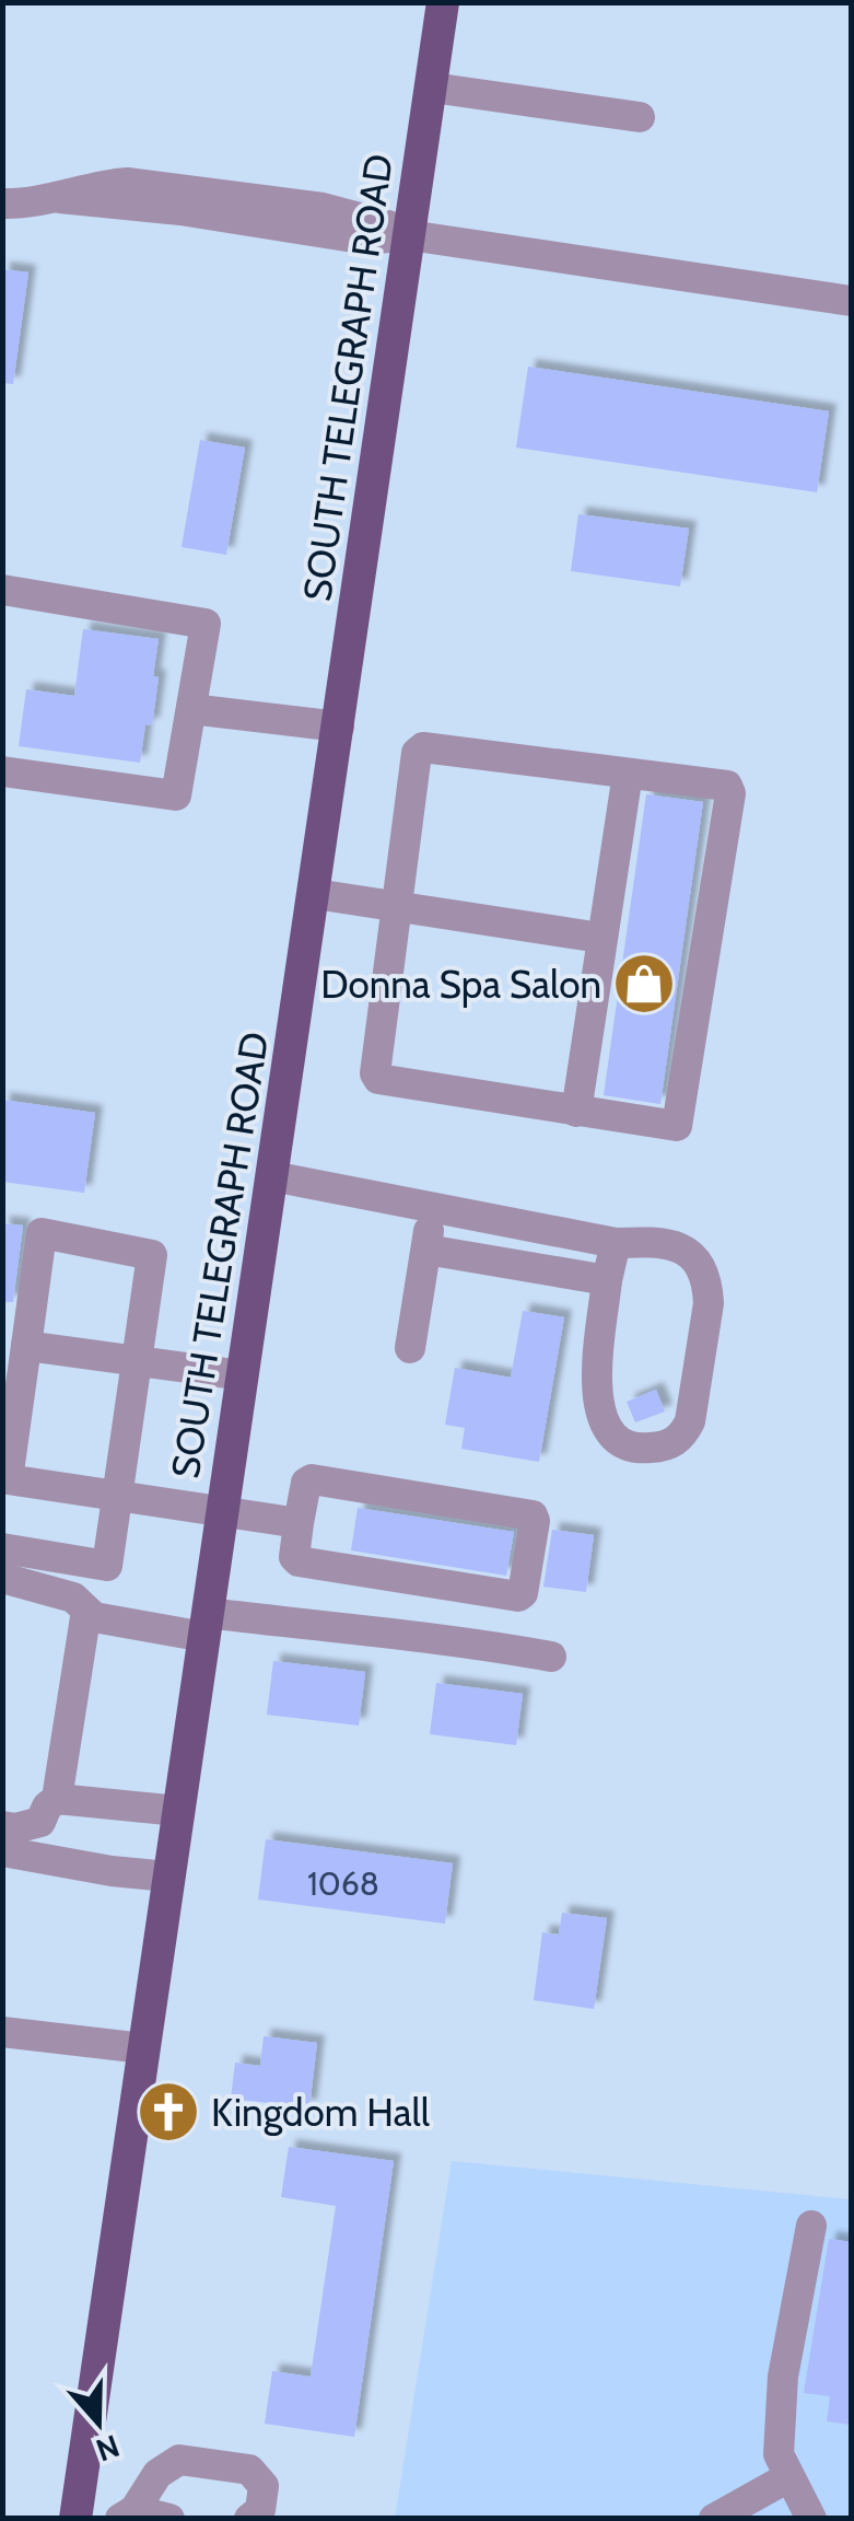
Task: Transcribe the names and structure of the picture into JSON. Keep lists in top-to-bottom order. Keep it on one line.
{"streets":{"main road":["SOUTH TELEGRAPH ROAD"]},"places":{"shop":["Donna Spa Salon"],"church":["Kingdom Hall"]},"house_numbers":["1068"],"north":"bottom"}
